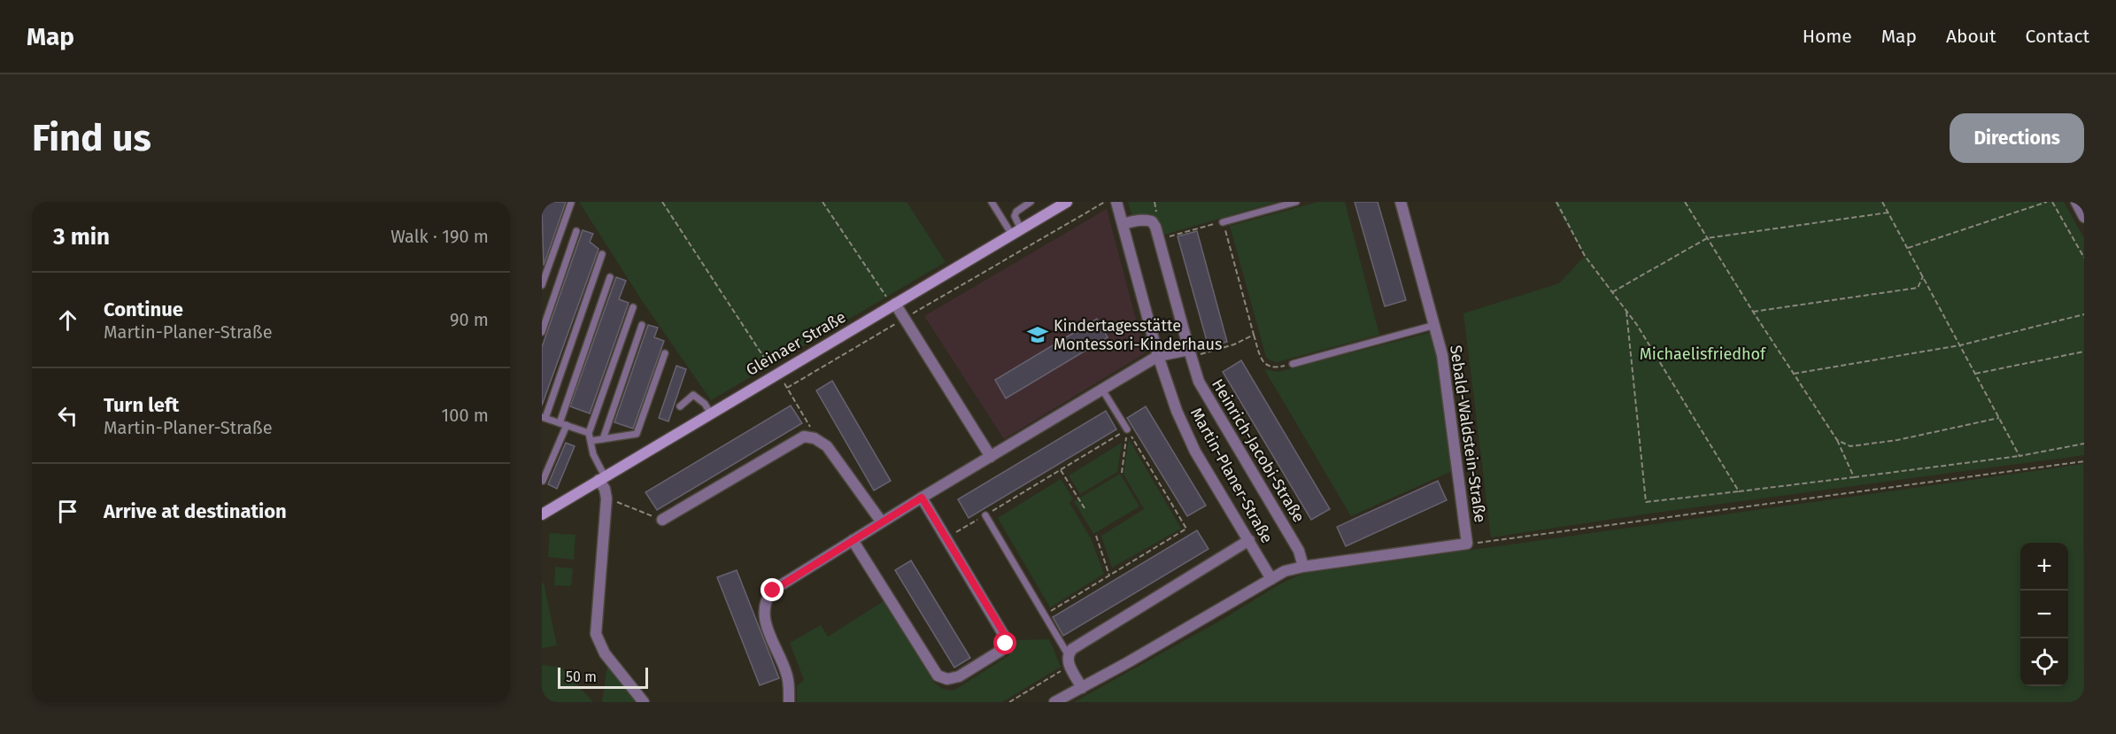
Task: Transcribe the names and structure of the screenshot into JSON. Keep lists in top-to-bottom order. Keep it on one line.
{"streets":{"street":["Gleinaer Straße","Sebald-Waldstein-Straße","Heinrich-Jacobi-Straße","Martin-Planer-Straße"]},"crossings":[["Sebald-Waldstein-Straße","Heinrich-Jacobi-Straße"],["Sebald-Waldstein-Straße","Martin-Planer-Straße"],["Heinrich-Jacobi-Straße","Martin-Planer-Straße"]],"parks":["Michaelisfriedhof"],"places":{"school or university":["Kindertagesstätte Montessori-Kinderhaus"]},"scale_bar":"50 m","page":{"header":"Map","nav":["Home","Map","About","Contact"],"buttons":"Directions","title":"Find us","heading":["3 min","Walk · 190 m"],"list":[["Continue","Martin-Planer-Straße","90 m"],["Turn left","Martin-Planer-Straße","100 m"],"Arrive at destination"],"map_buttons":["+","−"],"scale":"50 m"}}
